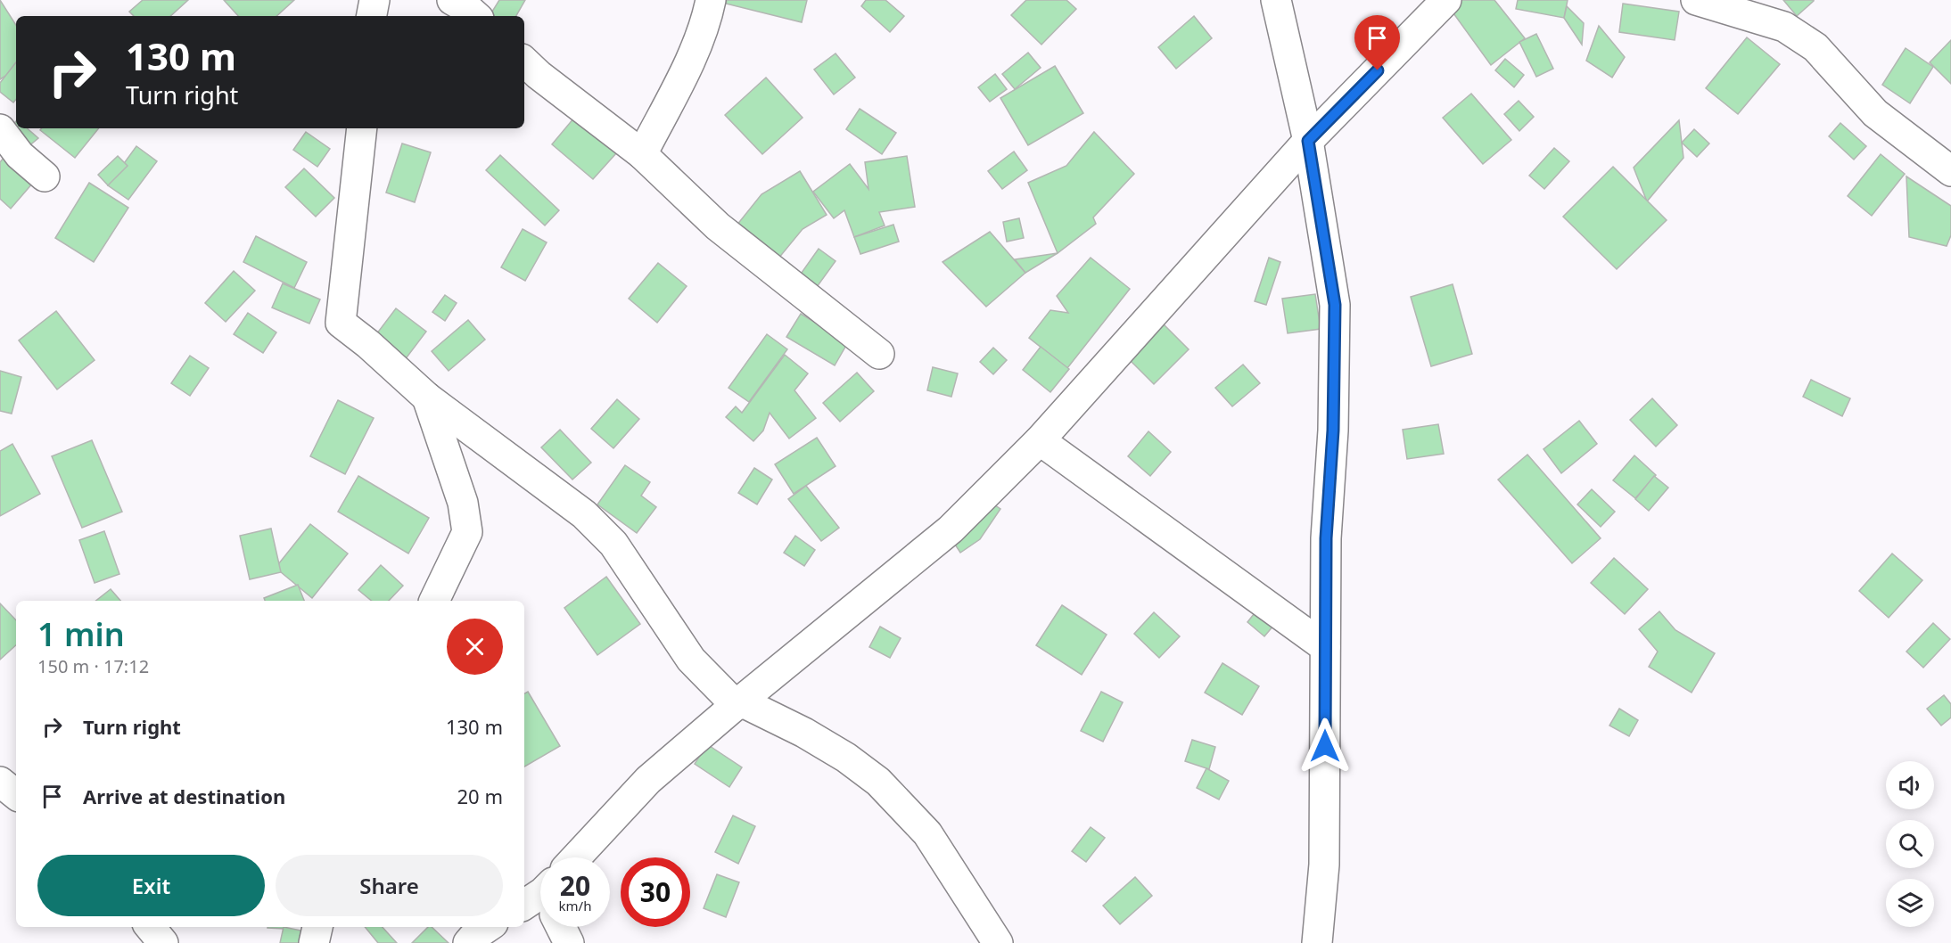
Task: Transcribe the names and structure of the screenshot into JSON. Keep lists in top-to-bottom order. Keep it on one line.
{"page":{"turn":["130 m","Turn right"],"heading":["1 min","150 m · 17:12"],"list":[{"name":"Turn right","value":"130 m"},{"name":"Arrive at destination","value":"20 m"}],"buttons":["Exit","Share"],"speed":"20 km/h","limit":"30"}}
